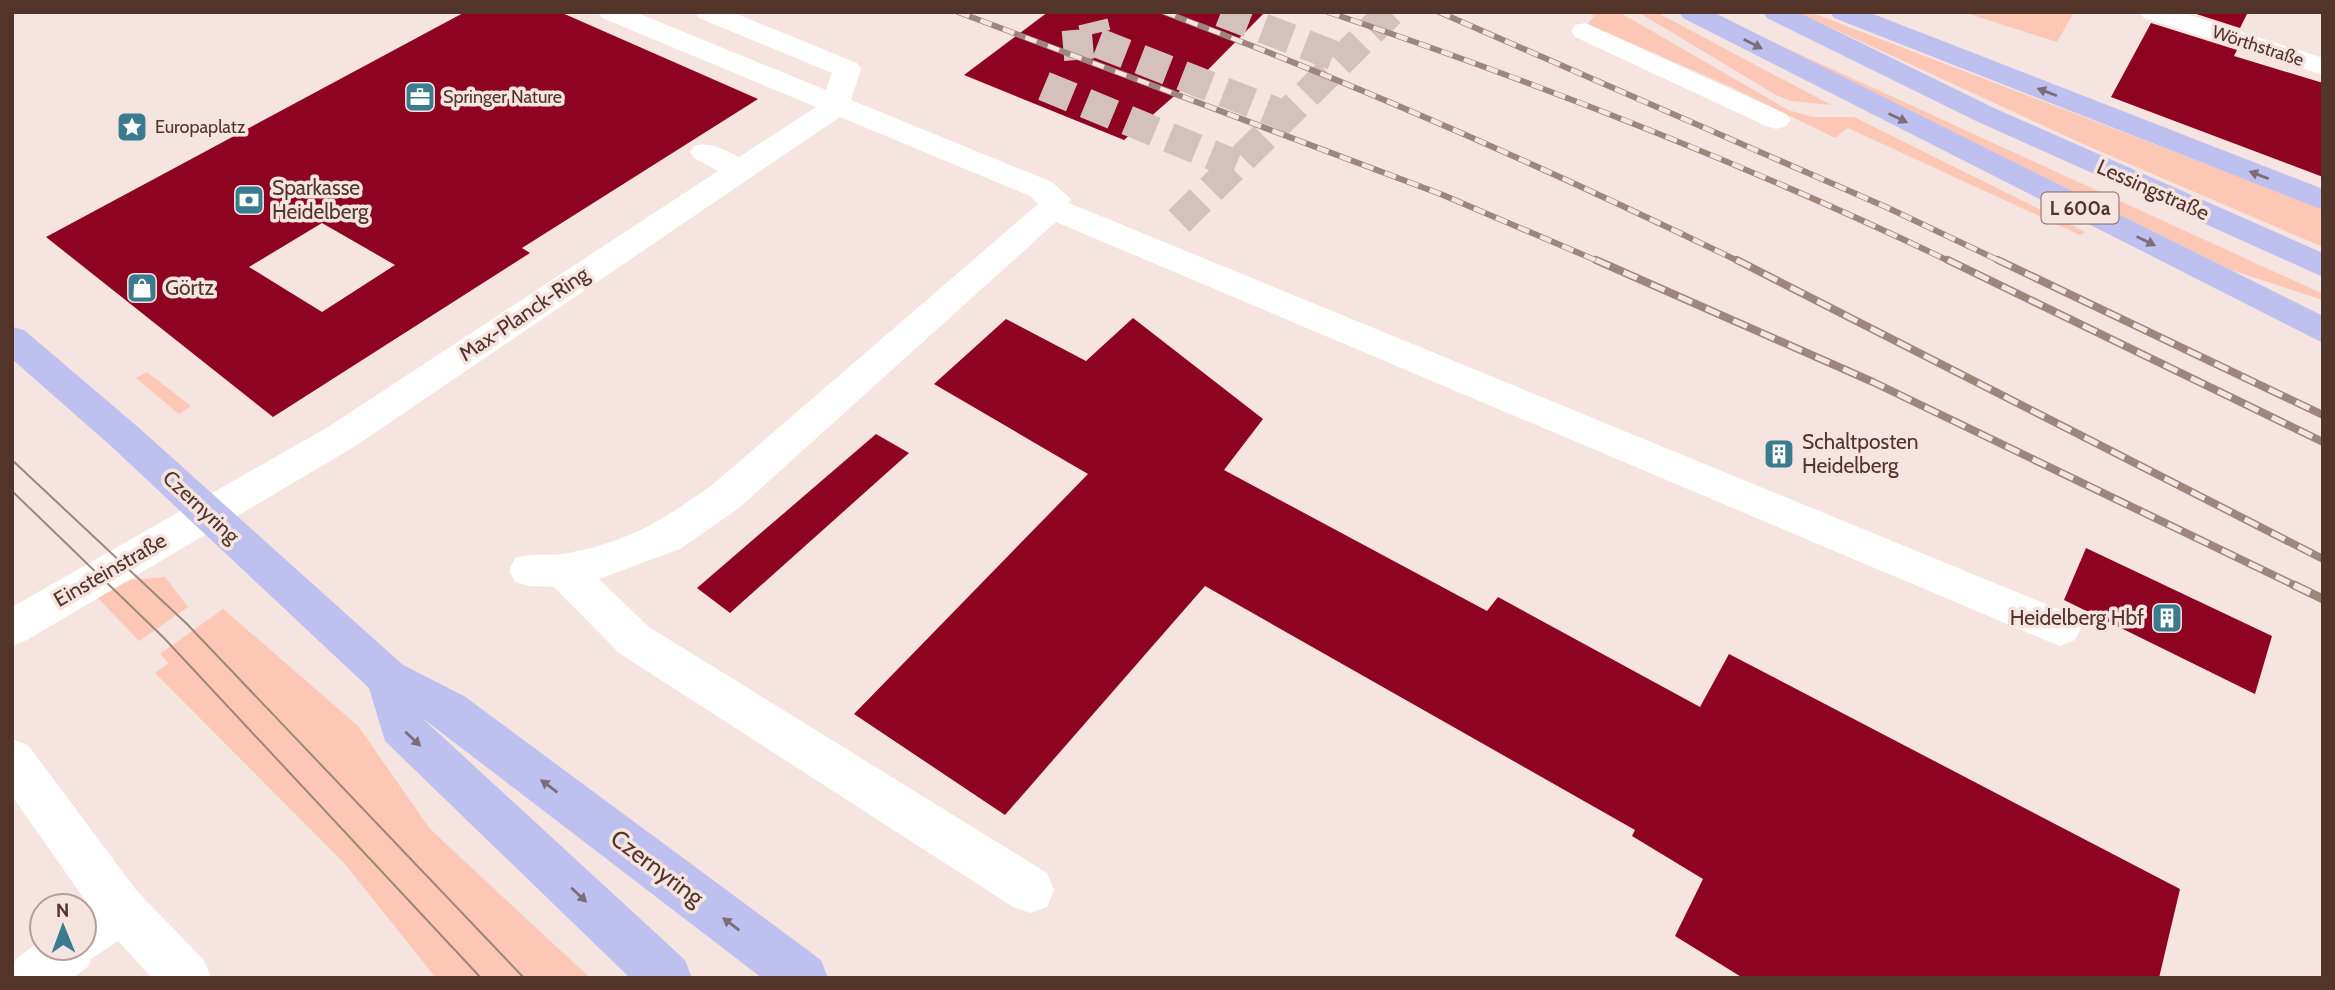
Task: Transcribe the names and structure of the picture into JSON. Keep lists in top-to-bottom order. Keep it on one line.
{"streets":{"main road":["Lessingstraße","L 600a","Czernyring"],"street":["Wörthstraße","Max-Planck-Ring","Einsteinstraße"]},"crossings":[["Max-Planck-Ring","Czernyring"],["Max-Planck-Ring","Einsteinstraße"],["Czernyring","Einsteinstraße"]],"places":{"office":["Springer Nature"],"place":["Europaplatz"],"bank":["Sparkasse Heidelberg"],"shop":["Görtz"],"building":["Schaltposten Heidelberg","Heidelberg Hbf"]},"north":"top"}
